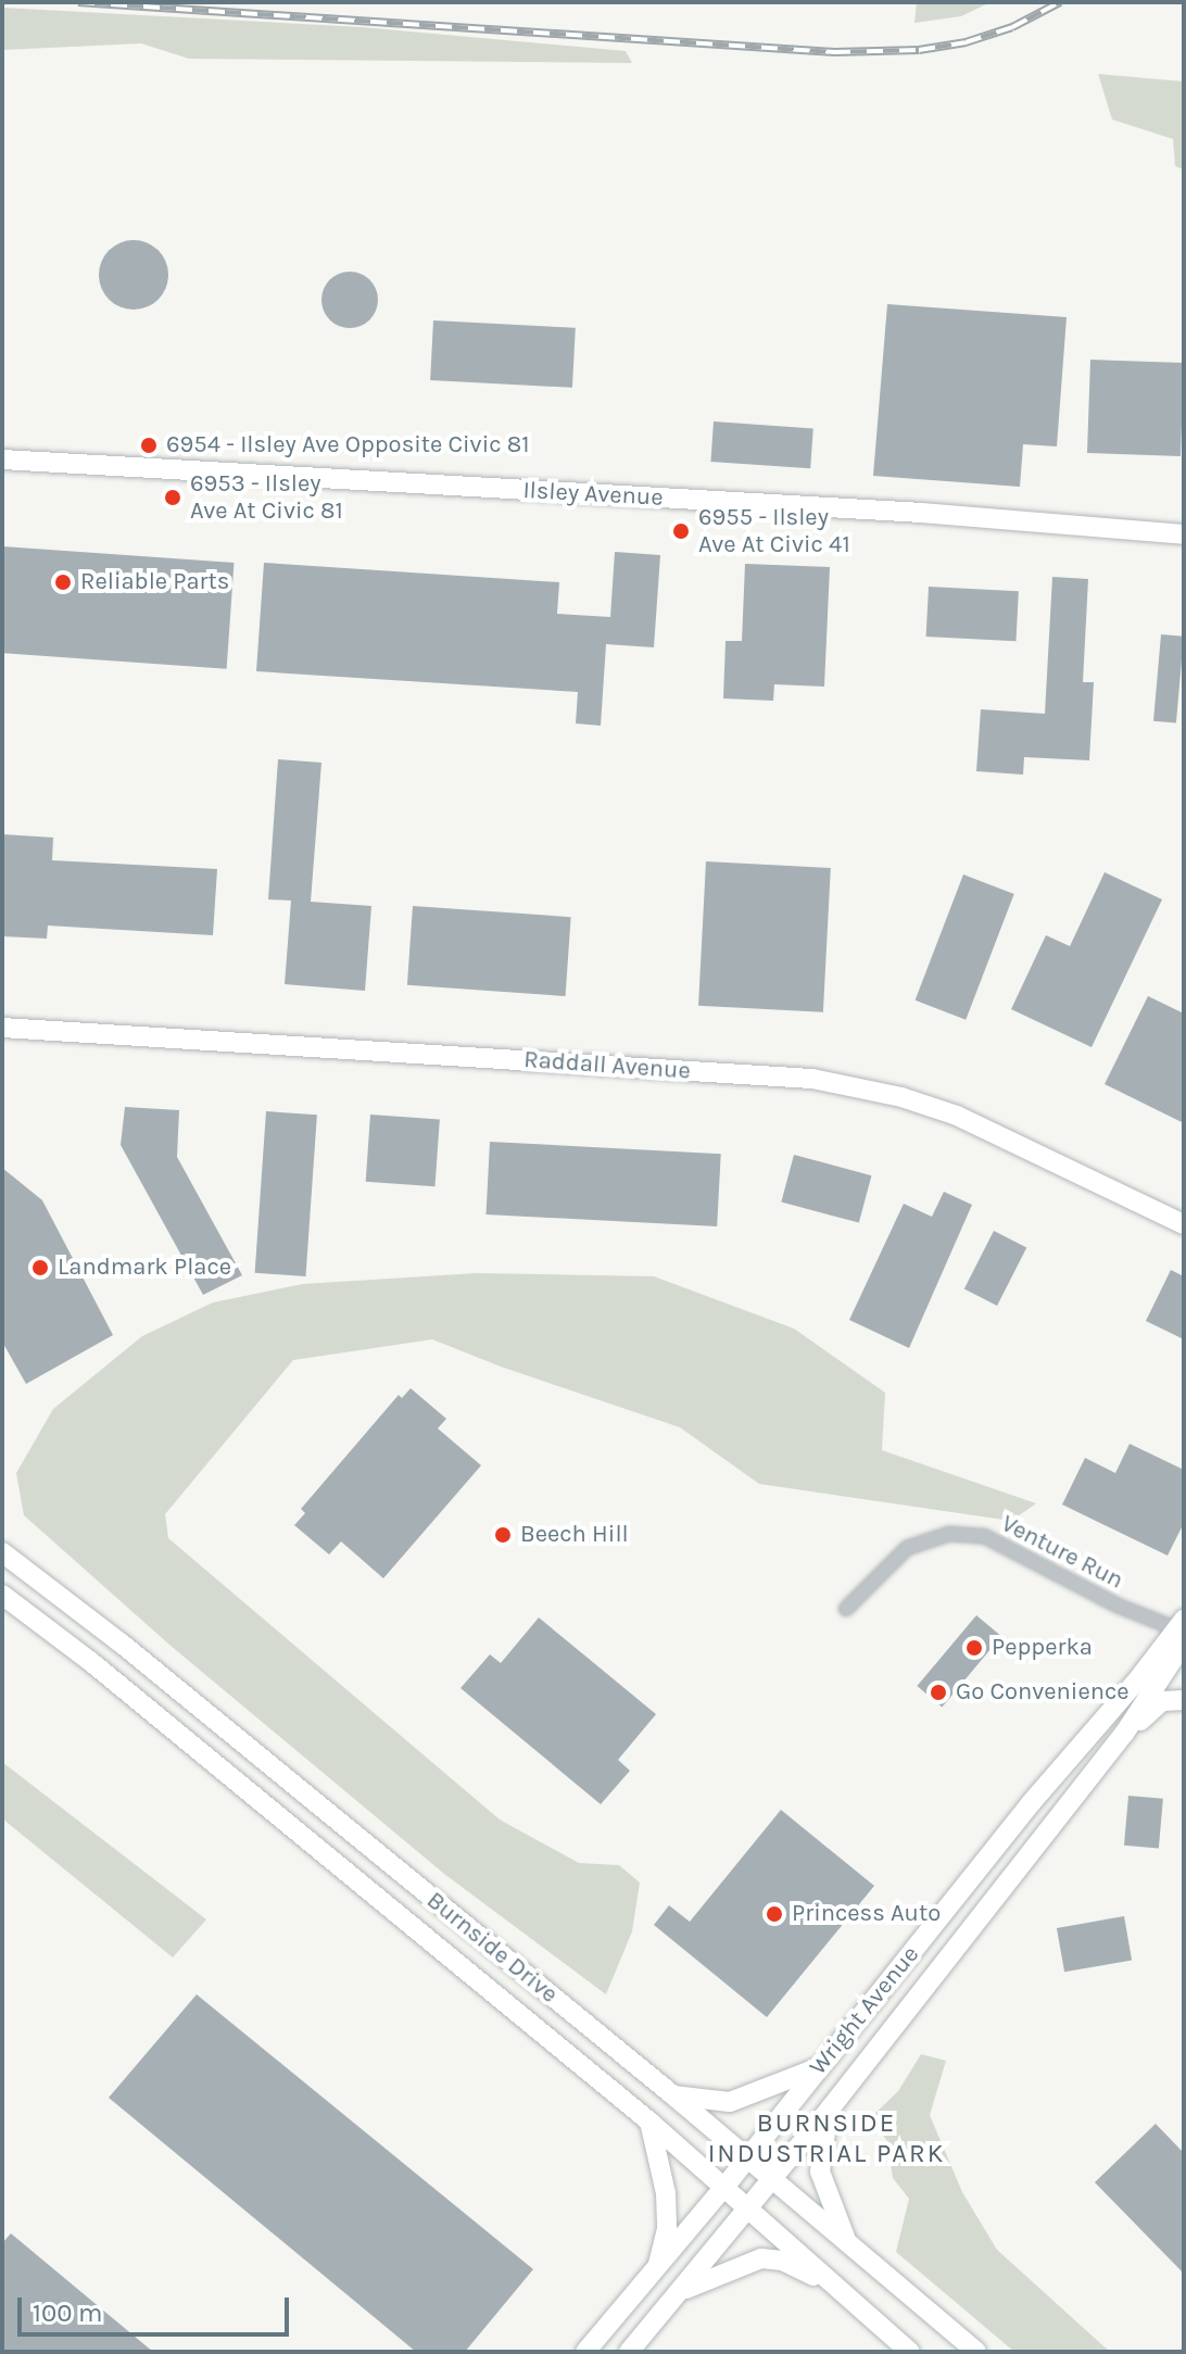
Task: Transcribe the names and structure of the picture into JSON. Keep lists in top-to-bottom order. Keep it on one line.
{"streets":{"main road":["Ilsley Avenue","Raddall Avenue","Burnside Drive","Wright Avenue"],"street":["Venture Run"]},"crossings":[["Venture Run","Wright Avenue"],["Burnside Drive","Wright Avenue"]],"districts":["BURNSIDE INDUSTRIAL PARK"],"places":["6954 - Ilsley Ave Opposite Civic 81","6953 - Ilsley Ave At Civic 81","6955 - Ilsley Ave At Civic 41","Reliable Parts","Landmark Place","Beech Hill","Pepperka","Go Convenience","Princess Auto"],"scale_bar":"100 m"}
